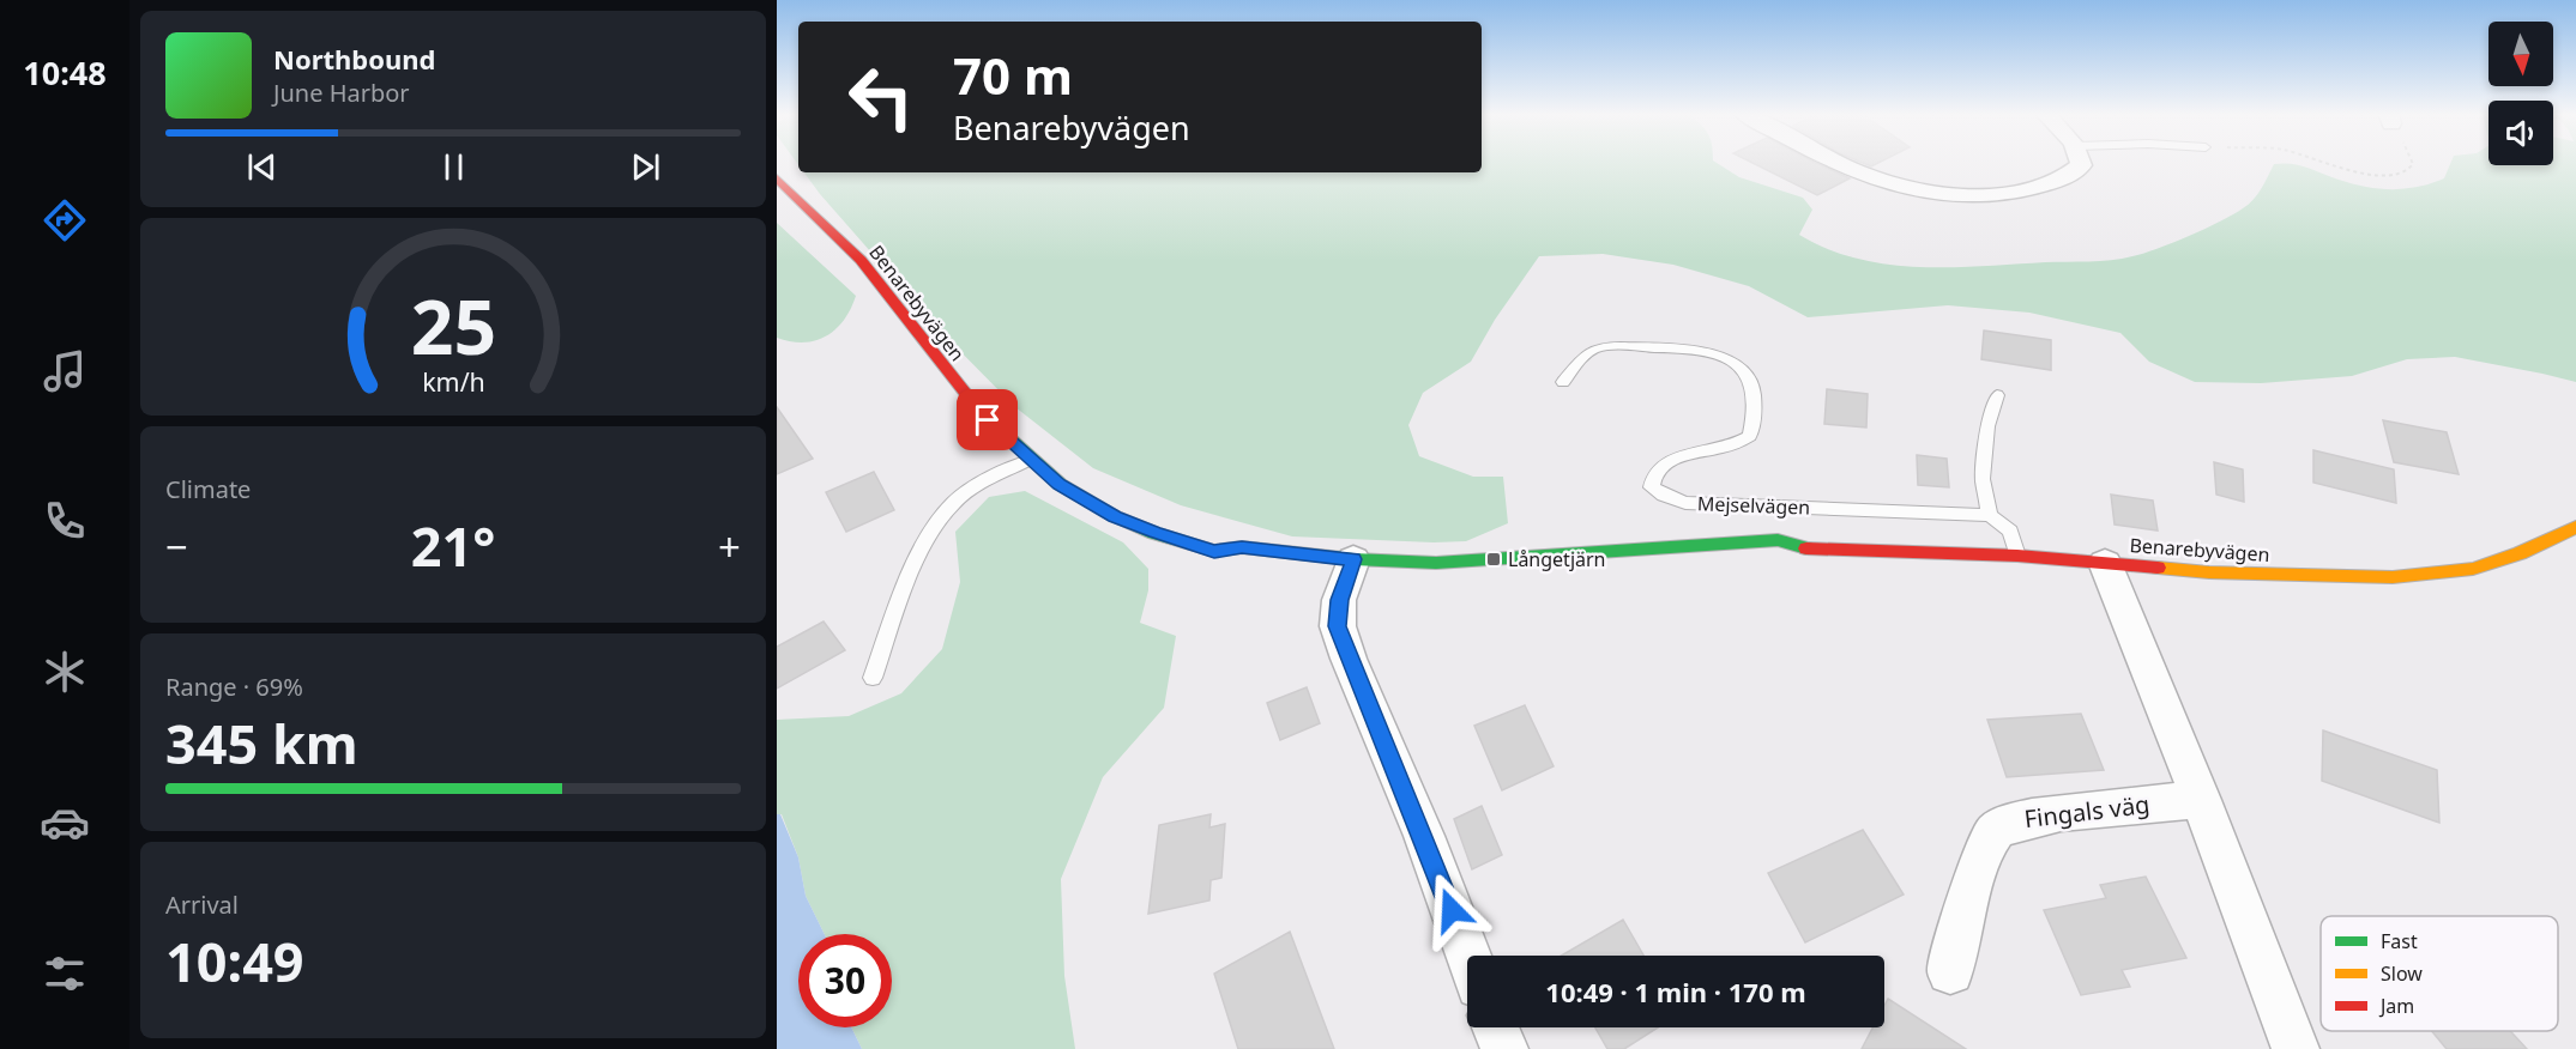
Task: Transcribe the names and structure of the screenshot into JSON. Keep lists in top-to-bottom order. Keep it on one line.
{"streets":{"street":["Benarebyvägen","Fingals väg"],"lane":["Mejselvägen"]},"places":{"transit":["Långetjärn"]},"legend":["Fast","Slow","Jam"],"north":"bottom","page":{"tabs":"10:48","turn":["70 m","Benarebyvägen"],"song":["Northbound","June Harbor"],"tile":["Climate",["Range · 69%","345 km"],["Arrival","10:49"]],"heat":["−","21°","+"],"limit":"30","trip":"10:49 · 1 min · 170 m","gauge":["25","km/h"]}}
